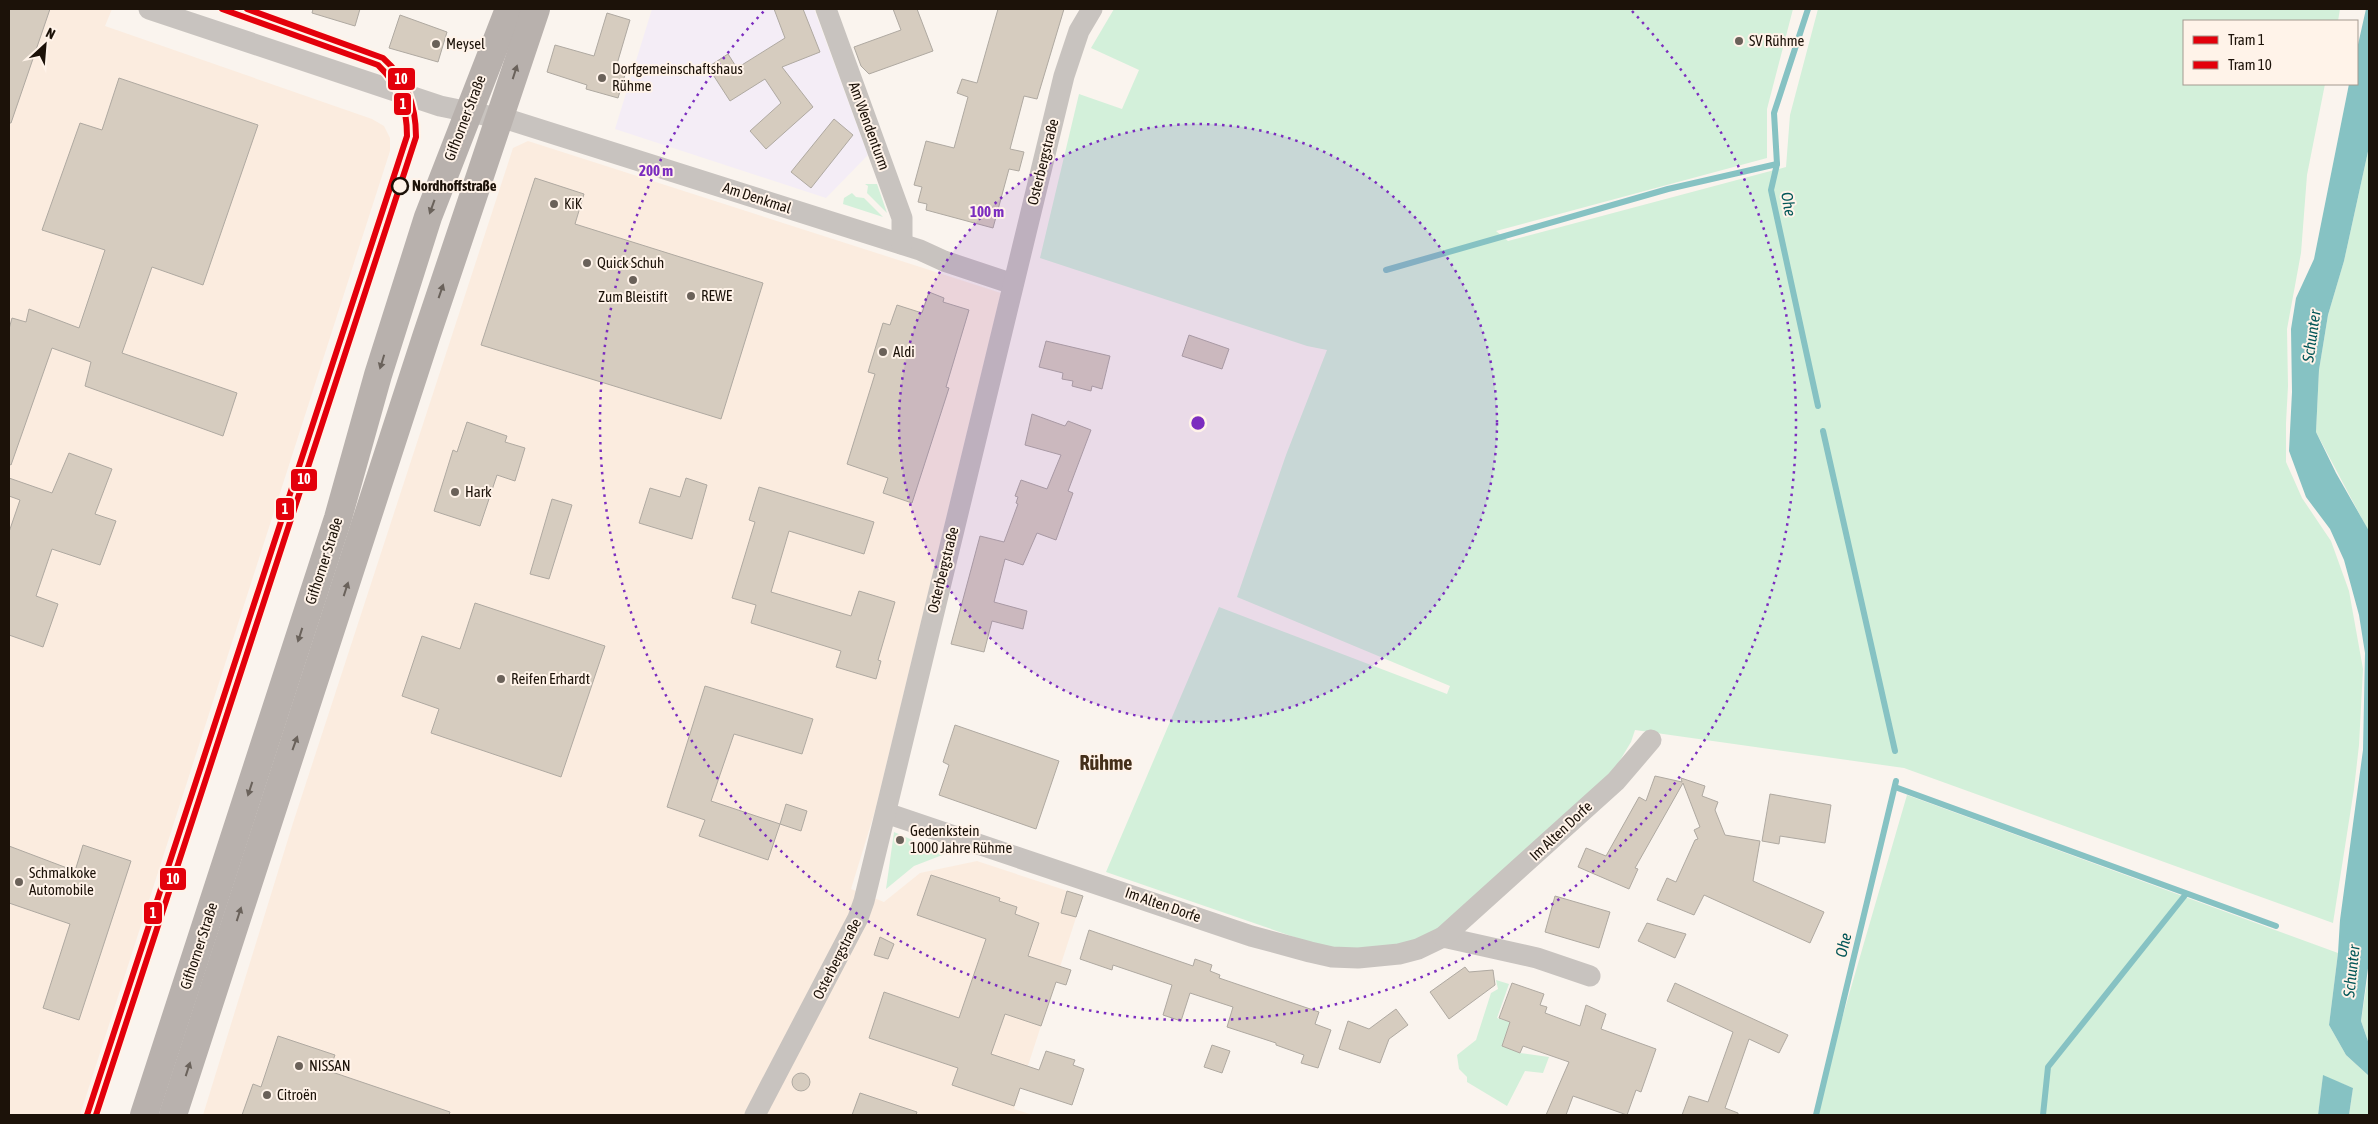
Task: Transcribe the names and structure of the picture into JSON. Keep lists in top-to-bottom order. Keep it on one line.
{"streets":{"main road":["Gifhorner Straße"],"street":["Am Wendenturm","Osterbergstraße","Am Denkmal","Im Alten Dorfe"]},"crossings":[["Gifhorner Straße","Am Denkmal"],["Am Wendenturm","Am Denkmal"],["Osterbergstraße","Am Denkmal"],["Osterbergstraße","Im Alten Dorfe"]],"districts":["Rühme"],"water":["Ohe","Schunter"],"places":["SV Rühme","Meysel","Dorfgemeinschaftshaus Rühme","Nordhoffstraße","KiK","Quick Schuh","Zum Bleistift","REWE","Aldi","Hark","Reifen Erhardt","Gedenkstein 1000 Jahre Rühme","Schmalkoke Automobile","NISSAN","Citroën"],"lines":["tram line 1","tram line 10"],"legend":["Tram 1","Tram 10"],"north":"top right","rings":["200 m","100 m"]}
